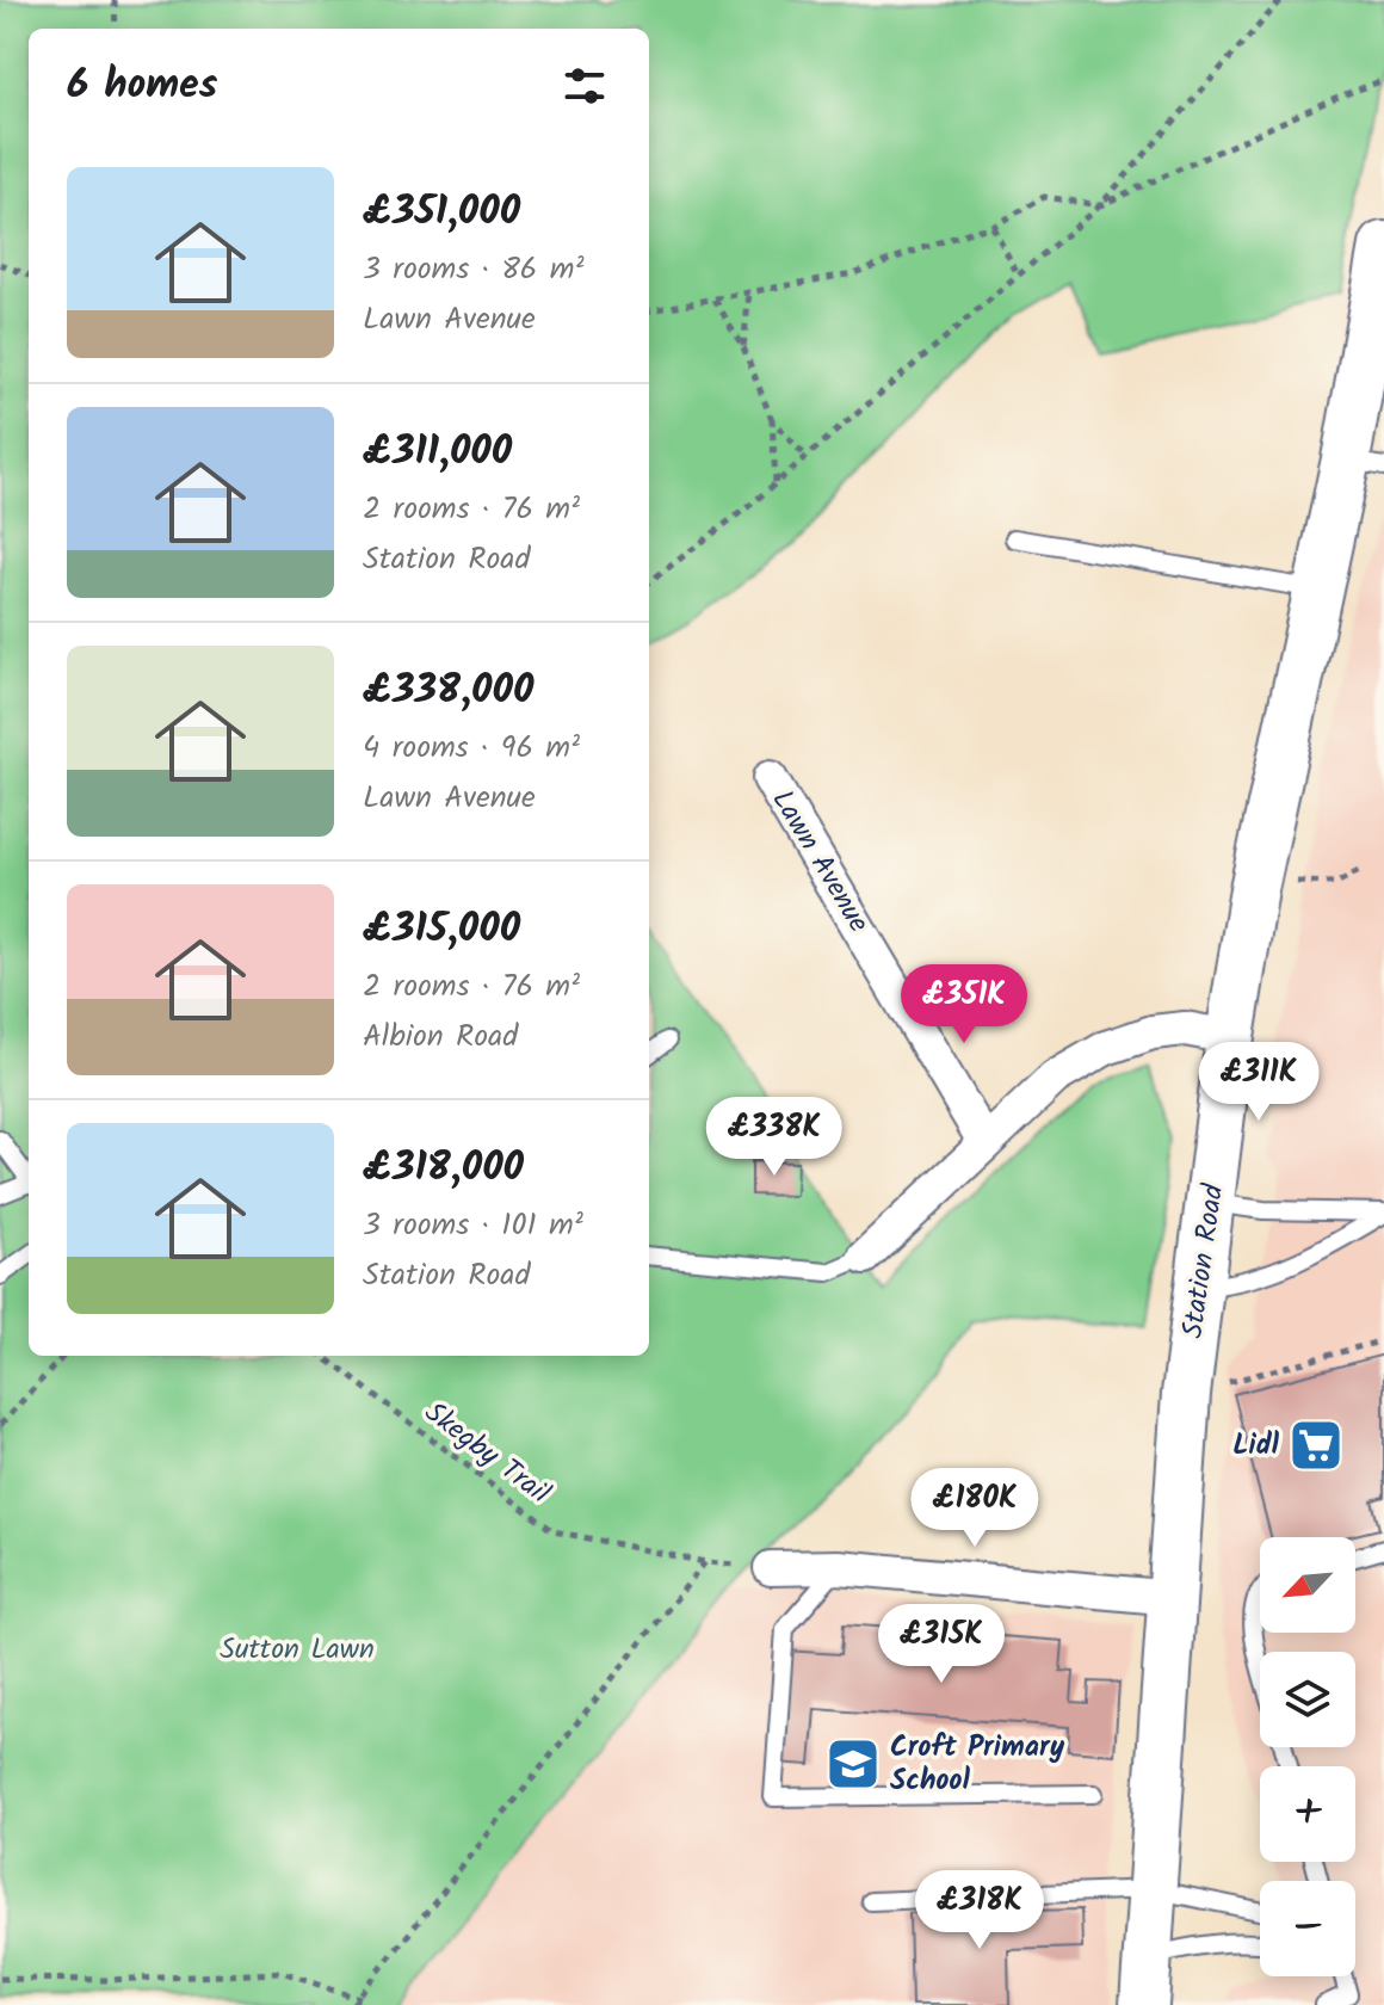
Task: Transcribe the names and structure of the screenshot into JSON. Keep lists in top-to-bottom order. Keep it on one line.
{"streets":{"street":["Lawn Avenue","Station Road"],"path":["Skegby Trail"]},"parks":["Sutton Lawn"],"places":{"supermarket":["Lidl"],"school or university":["Croft Primary School"]},"north":"bottom left","page":{"heading":"6 homes","list":[{"name":"£351,000","note":"3 rooms · 86 m² · Lawn Avenue"},{"name":"£311,000","note":"2 rooms · 76 m² · Station Road"},{"name":"£338,000","note":"4 rooms · 96 m² · Lawn Avenue"},{"name":"£315,000","note":"2 rooms · 76 m² · Albion Road"},{"name":"£318,000","note":"3 rooms · 101 m² · Station Road"}],"price":["£351K","£311K","£338K","£180K","£315K","£318K"],"map_buttons":["+","−"]}}
